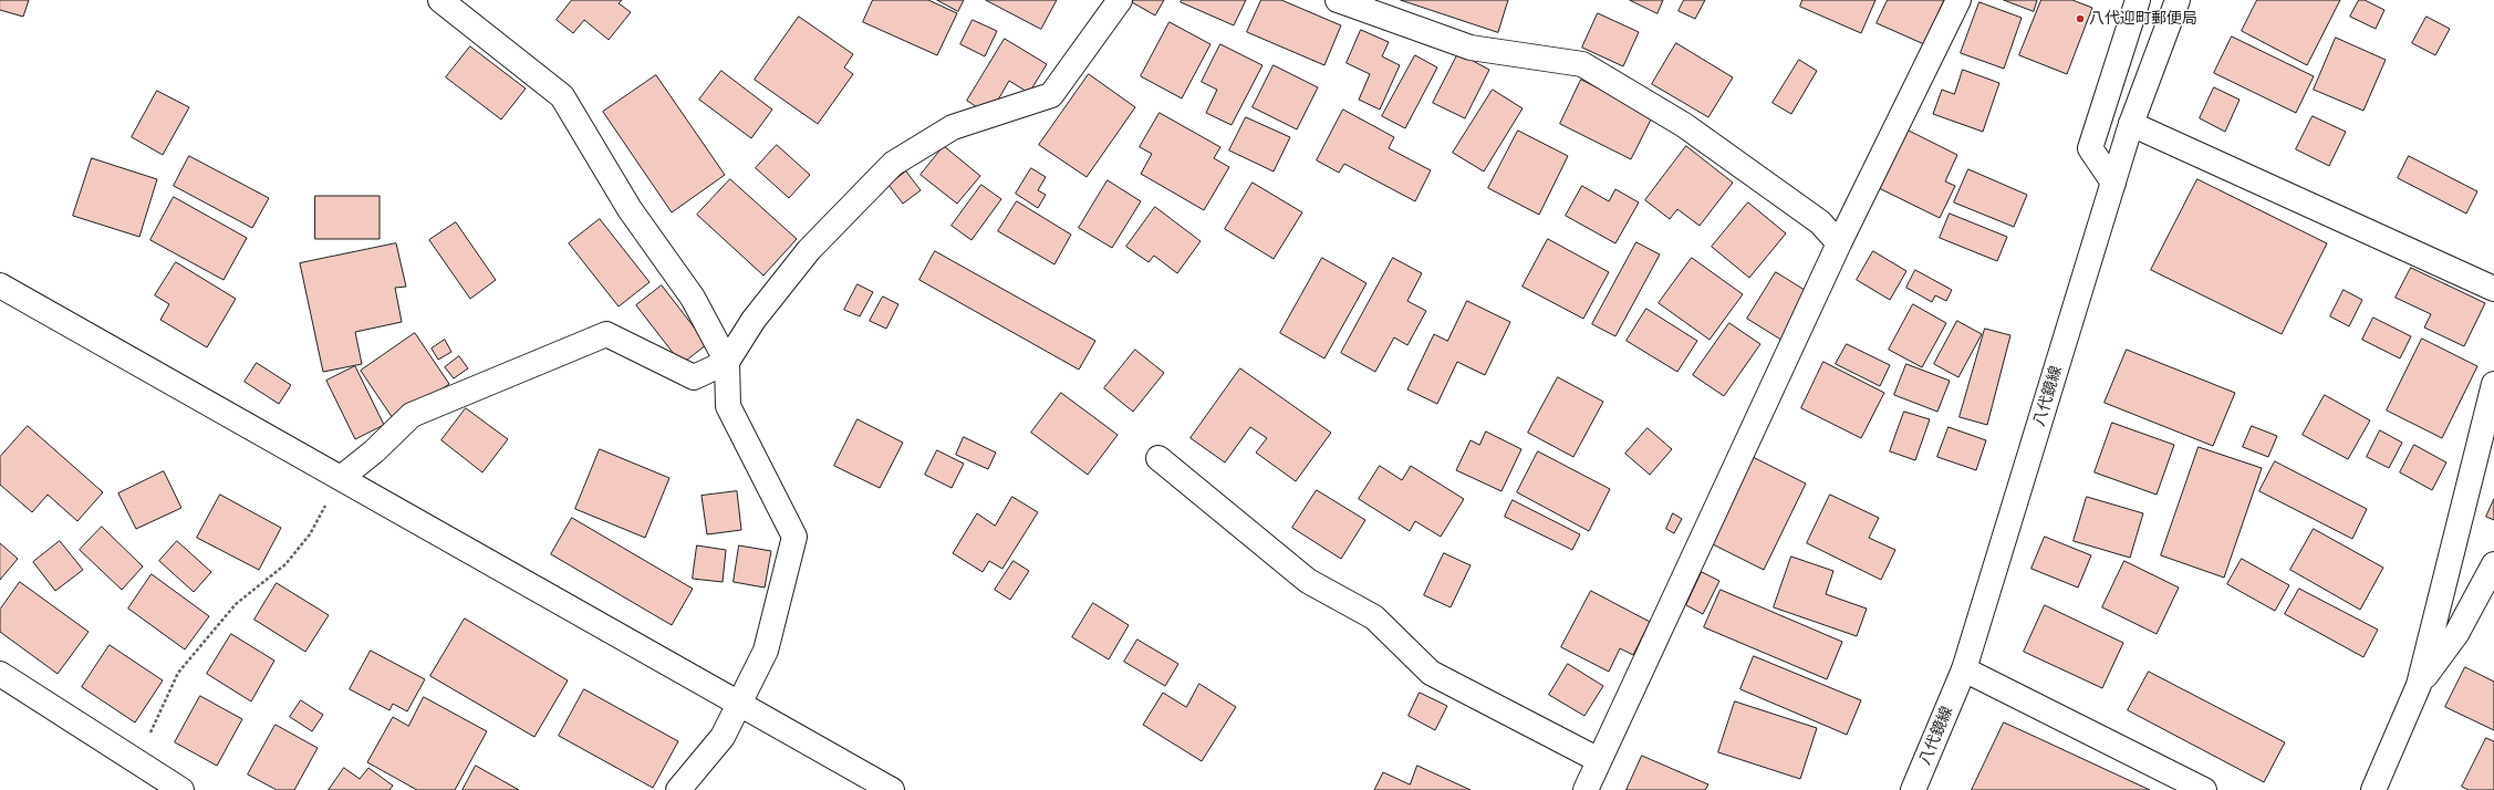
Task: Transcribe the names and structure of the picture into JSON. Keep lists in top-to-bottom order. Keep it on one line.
{"streets":{"street":["八代鏡線"]},"places":["八代迎町郵便局"]}
